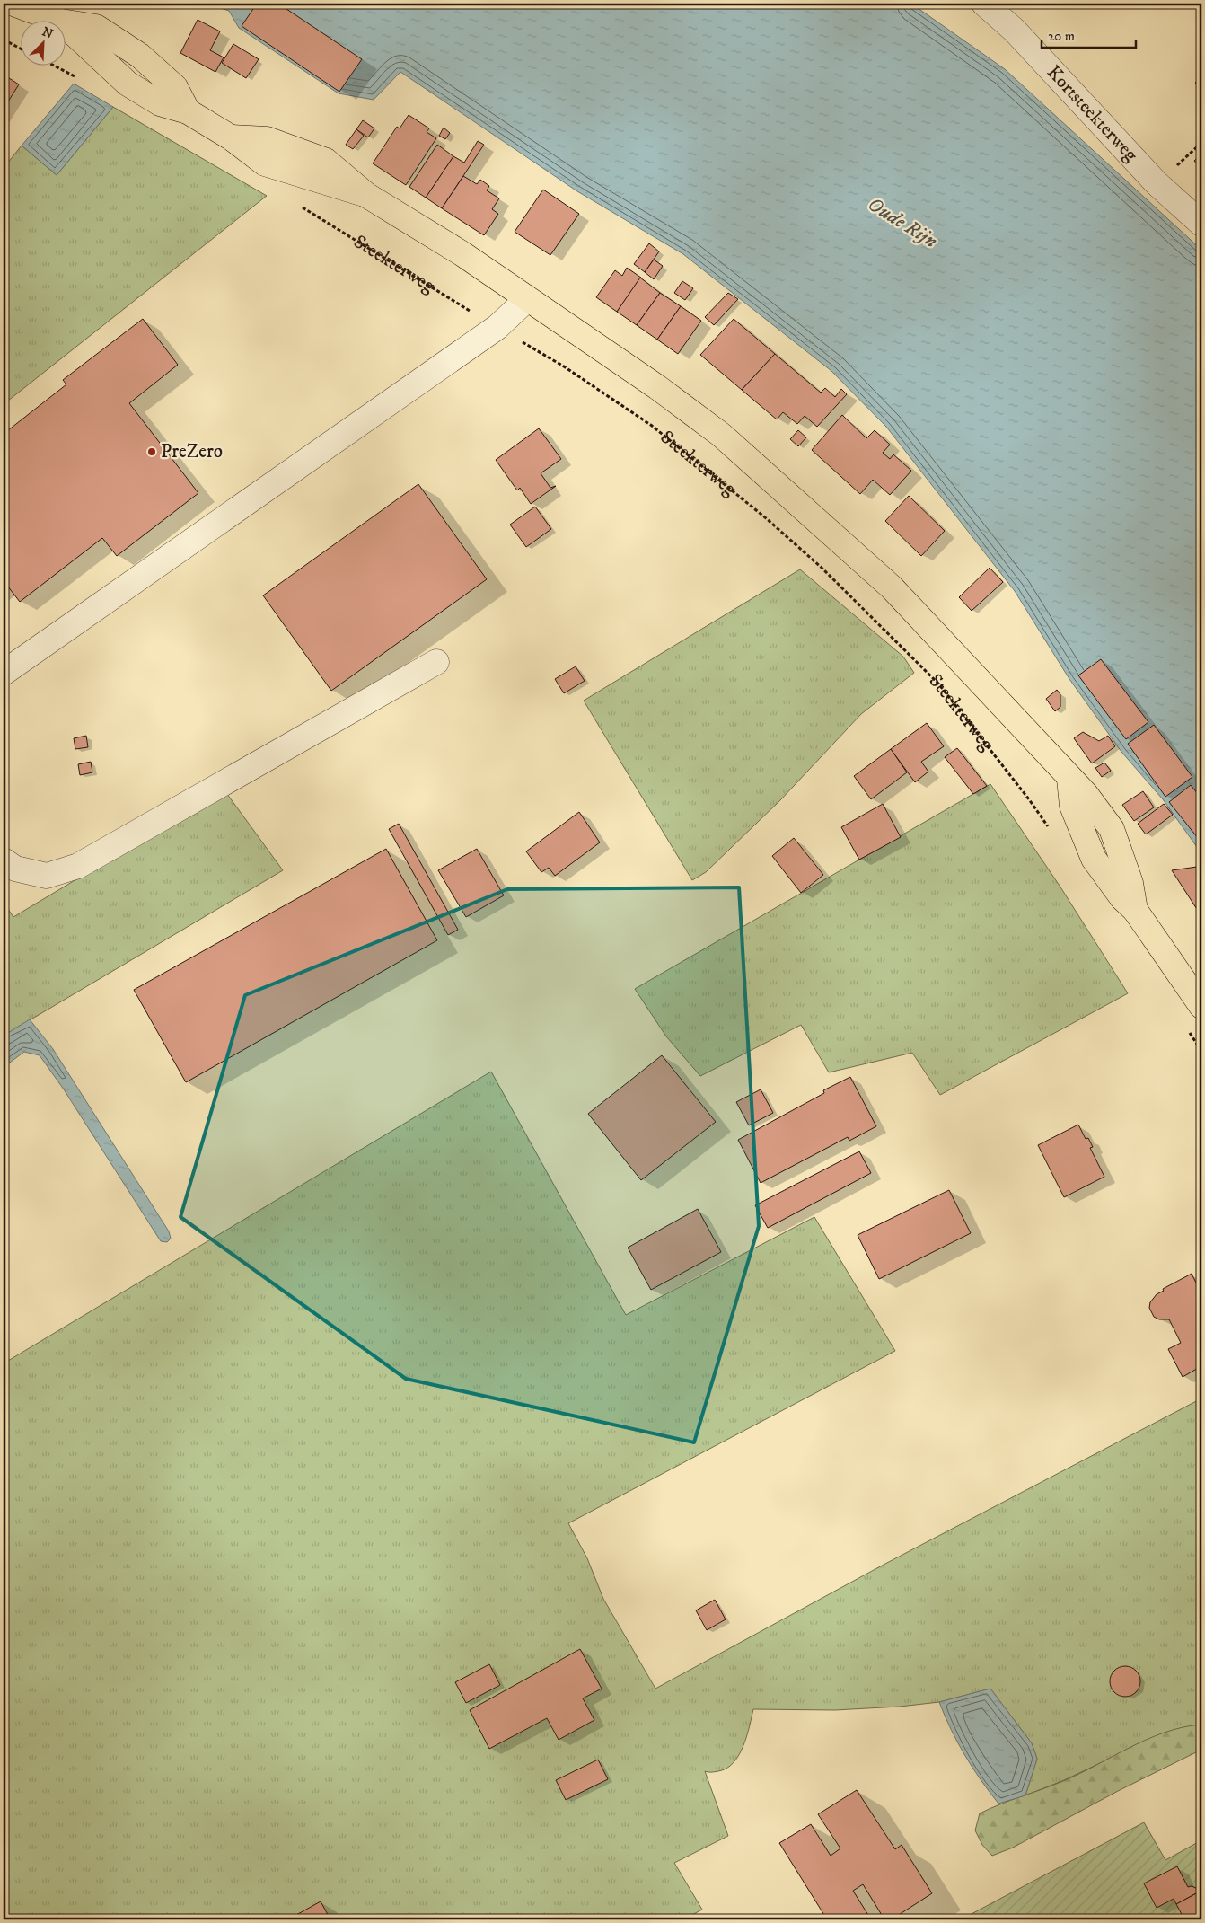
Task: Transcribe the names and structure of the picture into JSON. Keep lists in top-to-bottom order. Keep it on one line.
{"streets":{"main road":["Steekterweg"],"street":["Kortsteekterweg"]},"water":["Oude Rijn"],"places":["PreZero"],"scale_bar":"20 m","north":"top right"}
